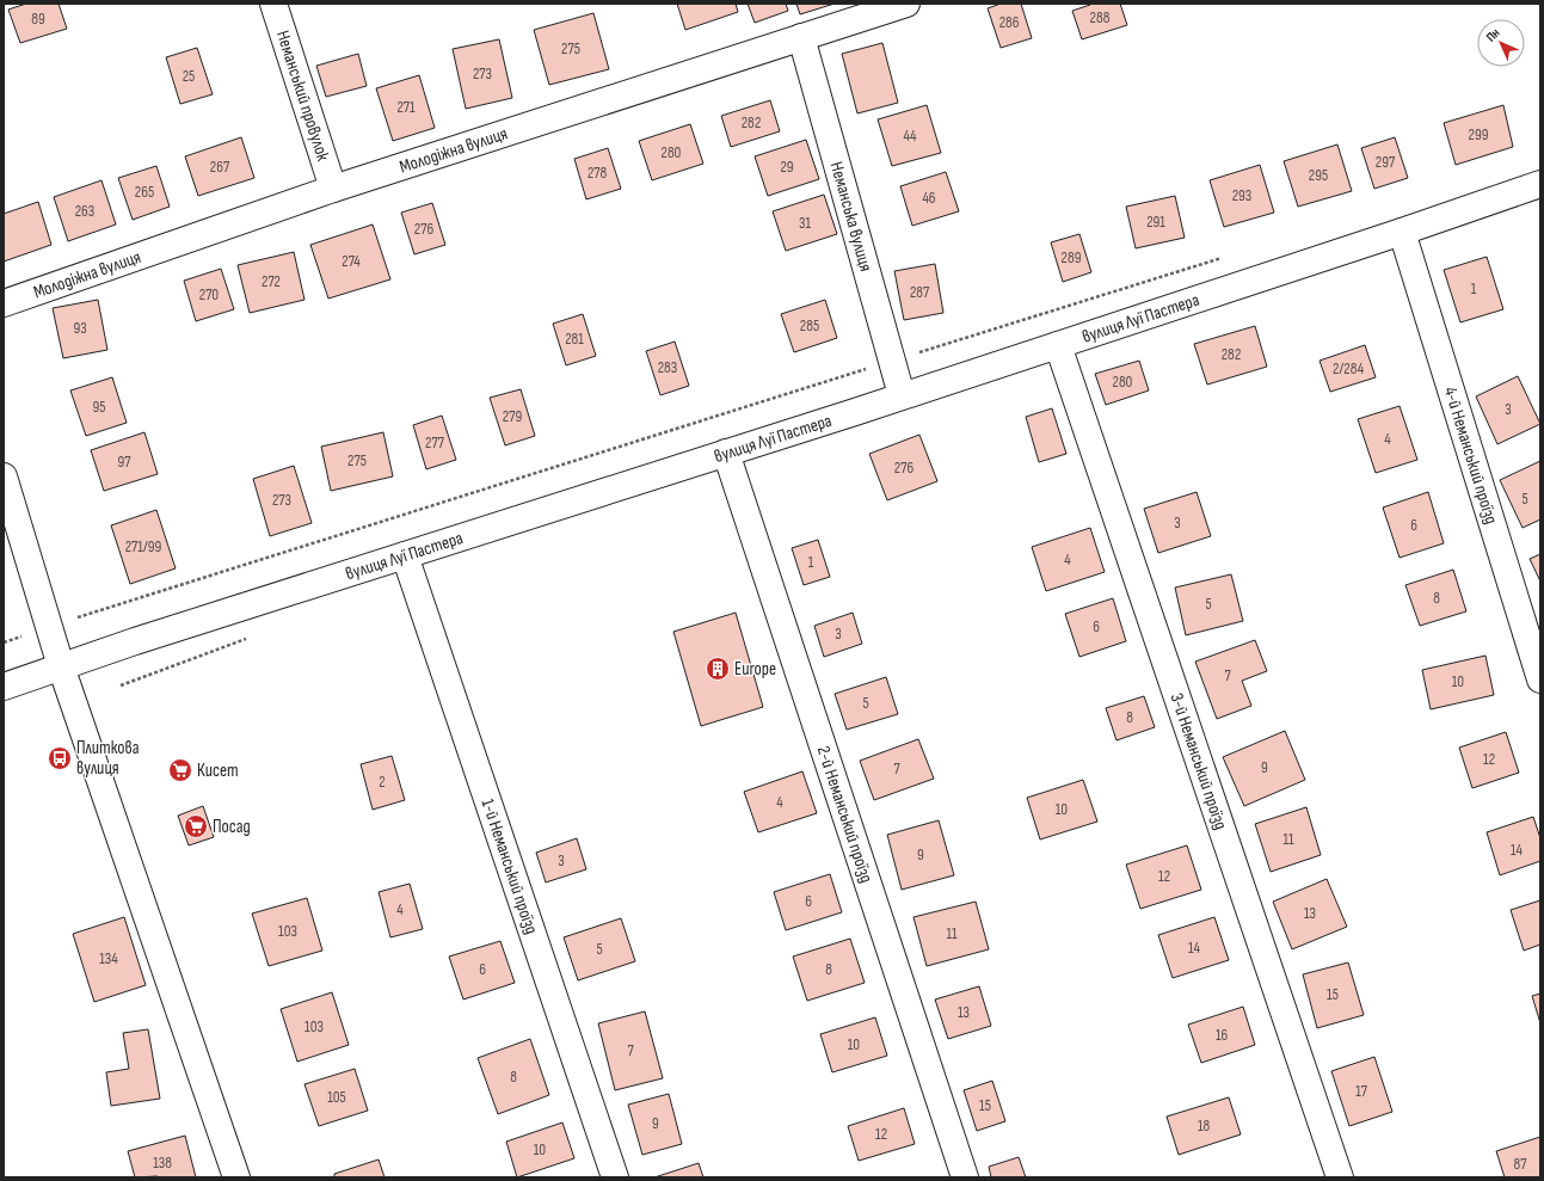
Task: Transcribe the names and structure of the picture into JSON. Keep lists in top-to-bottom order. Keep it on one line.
{"streets":{"street":["Неманський провулок","Молодіжна вулиця","Неманська вулиця","вулиця Луї Пастера","4-й Неманський проїзд","3-й Неманський проїзд","2-й Неманський проїзд","1-й Неманський проїзд"]},"crossings":[["Неманський провулок","Молодіжна вулиця"],["Молодіжна вулиця","Неманська вулиця"],["Неманська вулиця","вулиця Луї Пастера"],["вулиця Луї Пастера","4-й Неманський проїзд"],["вулиця Луї Пастера","3-й Неманський проїзд"],["вулиця Луї Пастера","2-й Неманський проїзд"],["вулиця Луї Пастера","1-й Неманський проїзд"]],"places":{"building":["Europe"],"bus stop":["Плиткова вулиця"],"supermarket":["Кисет","Посад"]},"house_numbers":["288","89","286","275","273","25","271","282","299","44","280","297","267","29","278","295","265","293","46","263","291","31","276","289","274","272","1","287","270","285","93","281","282","283","2/284","280","95","3","279","4","277","275","97","276","5","273","3","6","271/99","4","1","8","5","6","3","7","10","5","8","12","9","7","2","4","10","11","14","9","3","12","6","4","13","103","11","14","5","134","6","8","15","13","103","16","10","7","8","17","105","15","9","18","12","10","138","87"],"north":"top left"}
